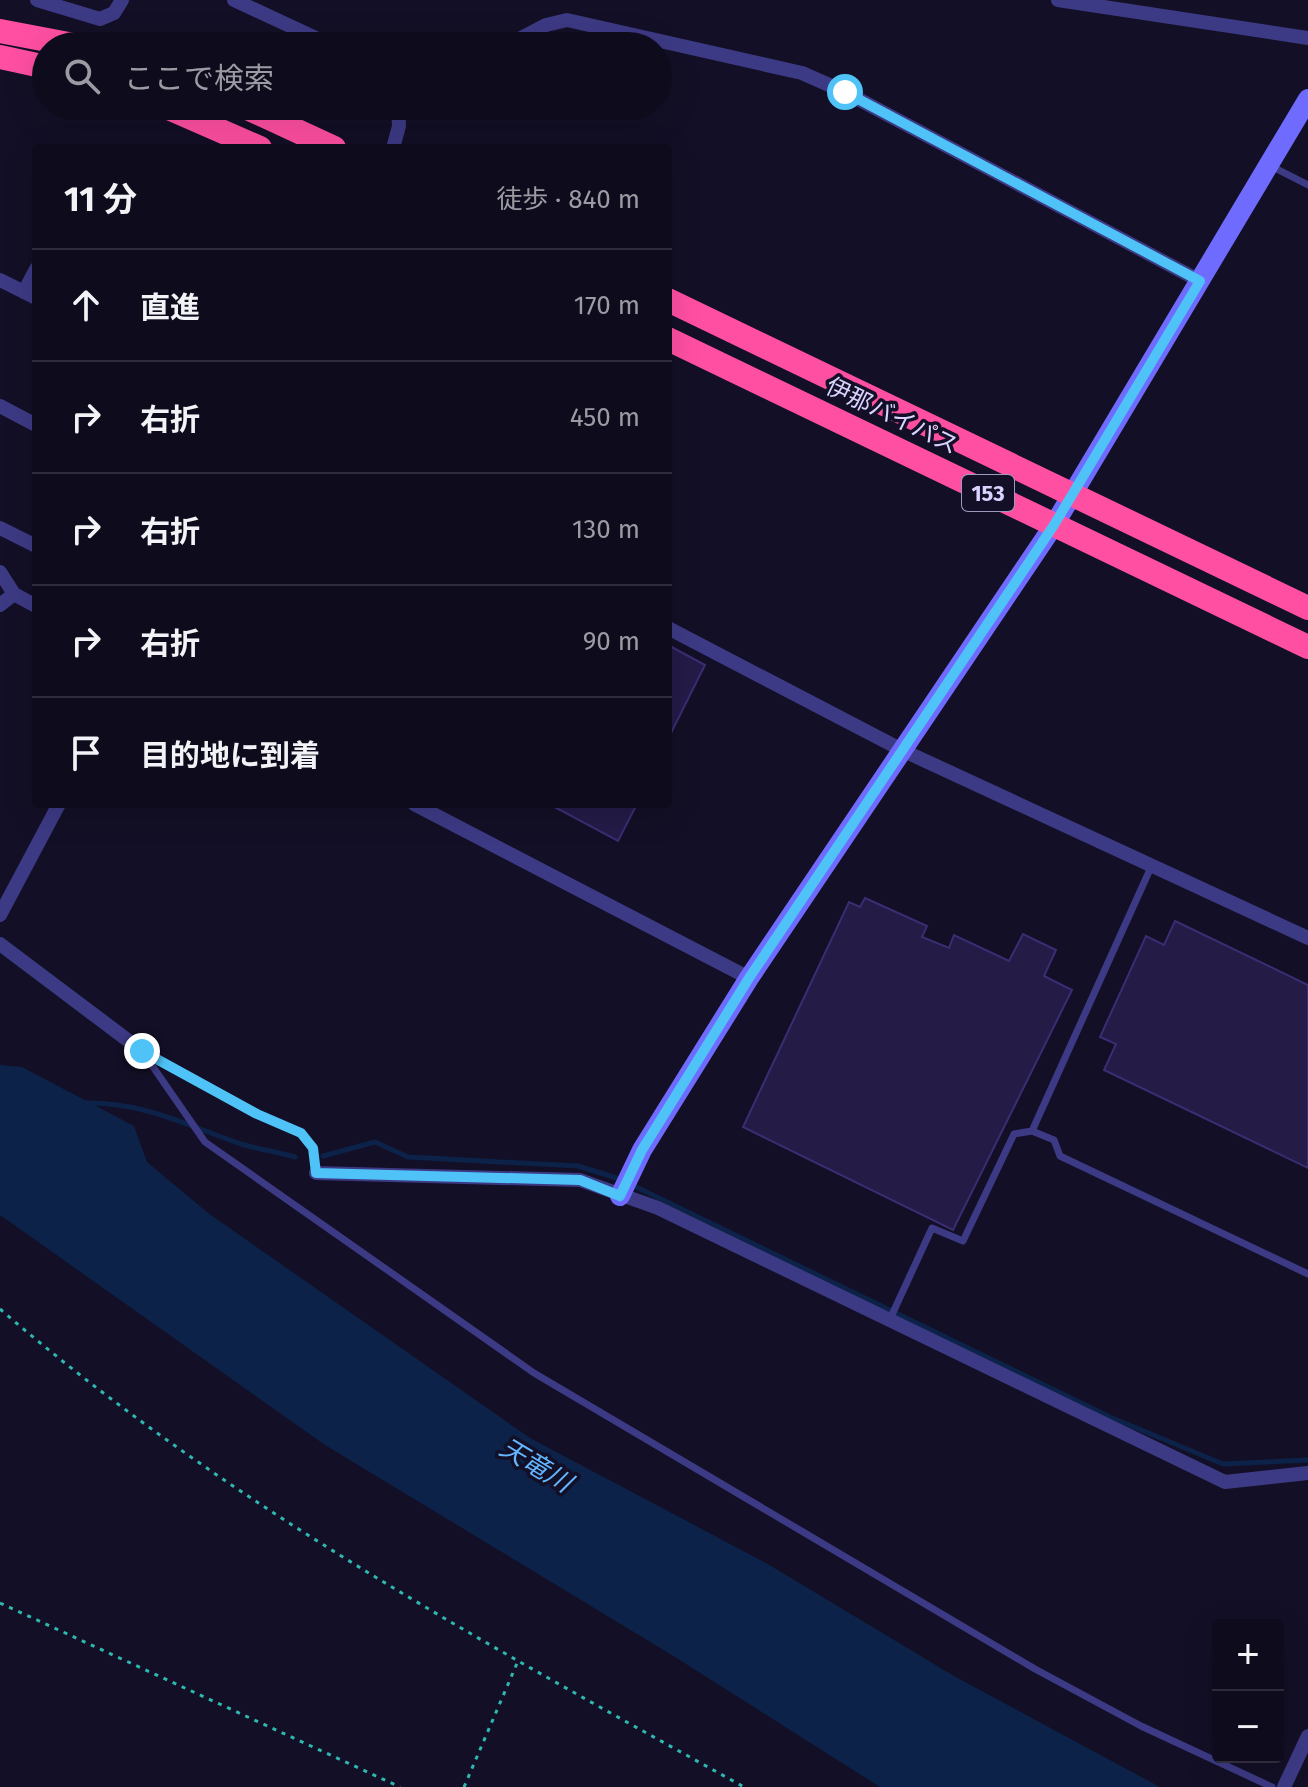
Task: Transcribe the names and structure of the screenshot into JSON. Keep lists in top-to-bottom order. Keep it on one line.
{"streets":{"highway":["伊那バイパス","153"]},"water":["天竜川"],"page":{"search":"ここで検索","heading":["11 分","徒歩 · 840 m"],"list":[["直進","170 m"],["右折","450 m"],["右折","130 m"],["右折","90 m"],"目的地に到着"],"map_buttons":["+","−"]}}
